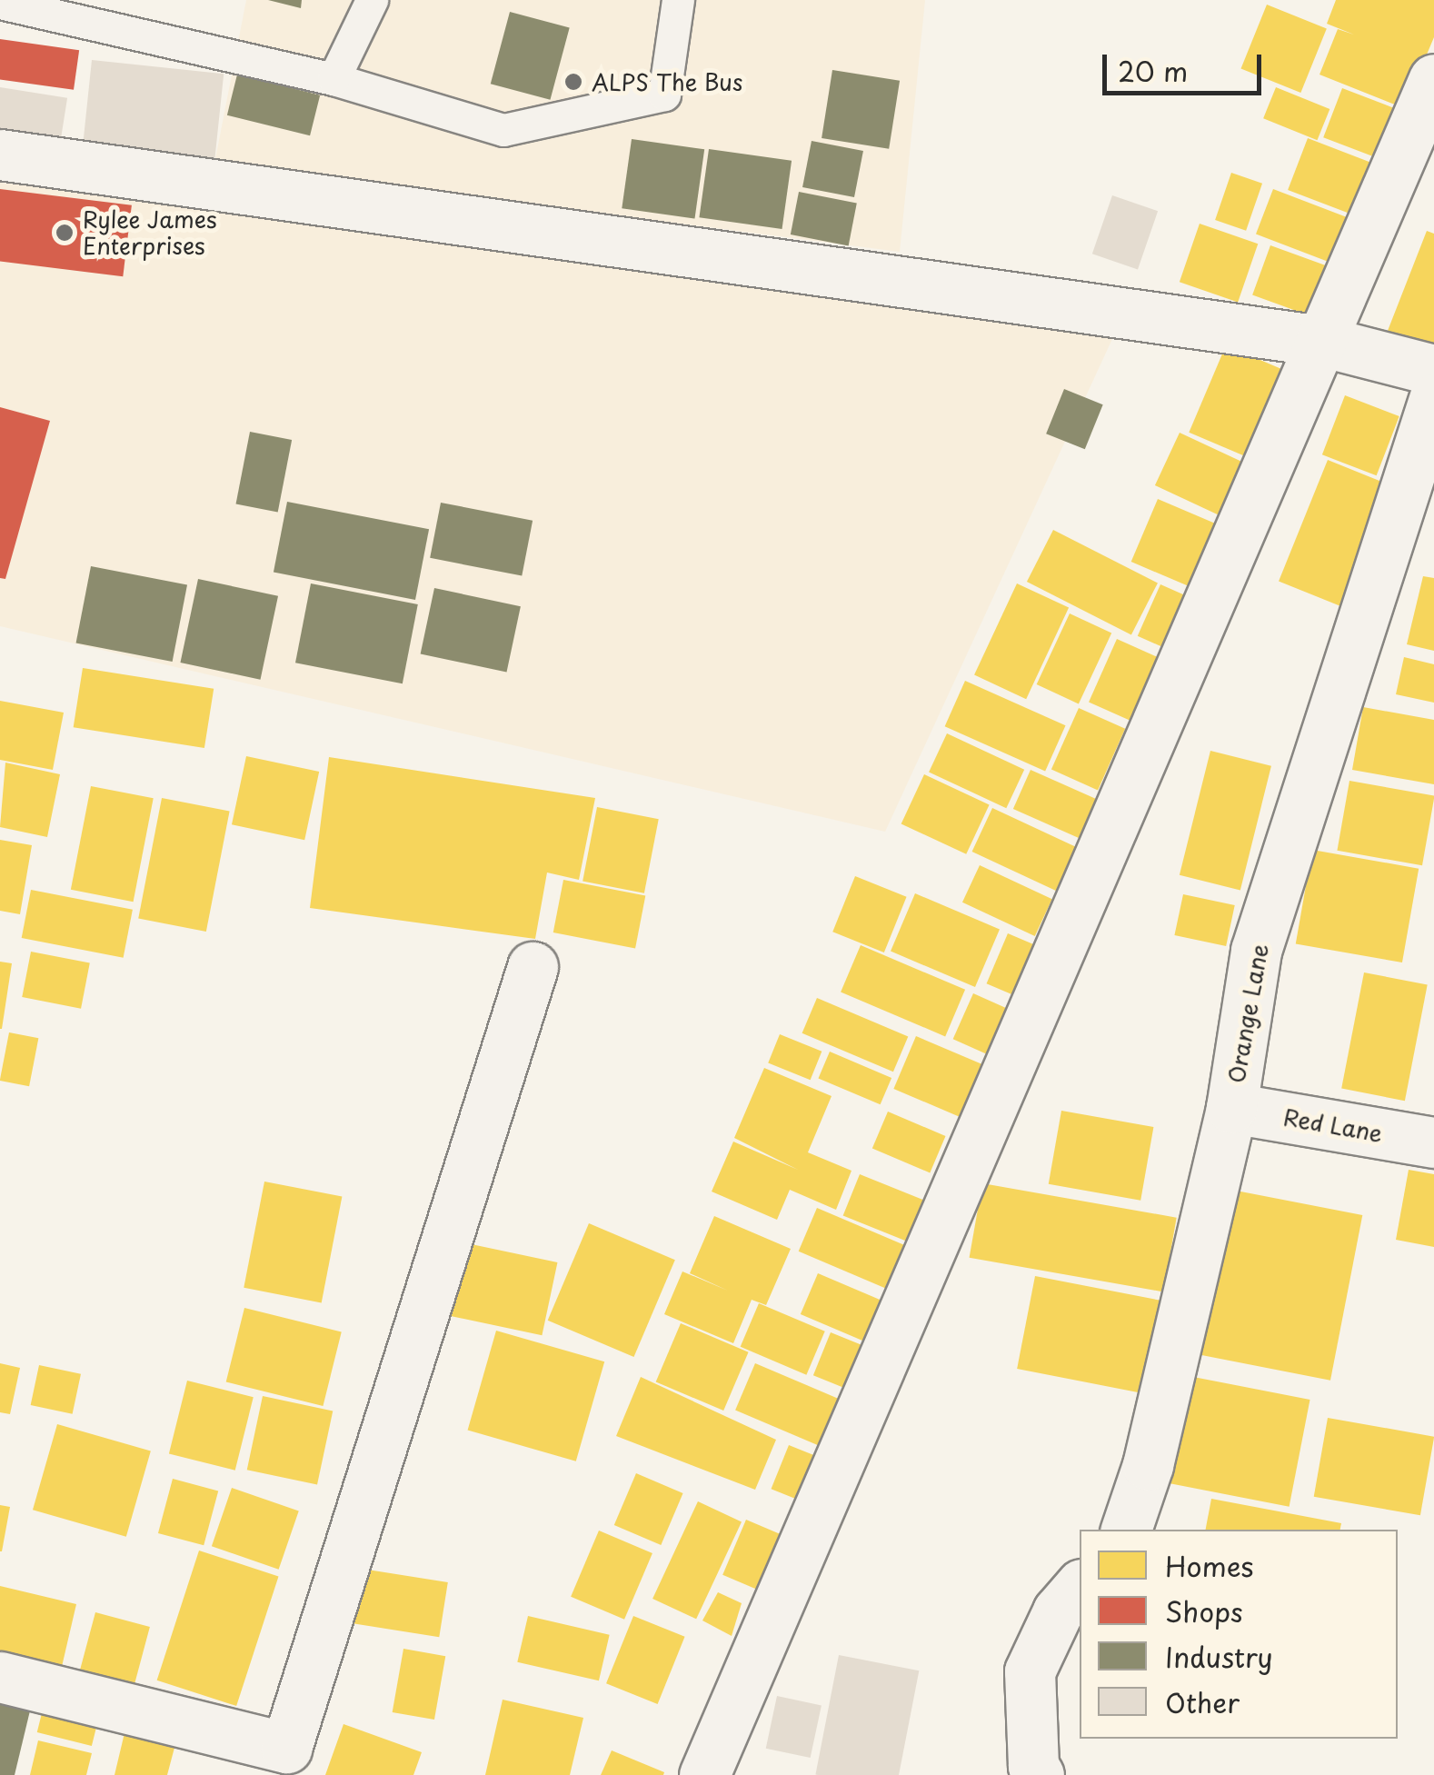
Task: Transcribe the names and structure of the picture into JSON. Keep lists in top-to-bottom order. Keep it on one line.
{"streets":{"street":["Orange Lane","Red Lane"]},"crossings":[["Orange Lane","Red Lane"]],"places":["ALPS The Bus","Rylee James Enterprises"],"legend":["Homes","Shops","Industry","Other"],"scale_bar":"20 m"}
